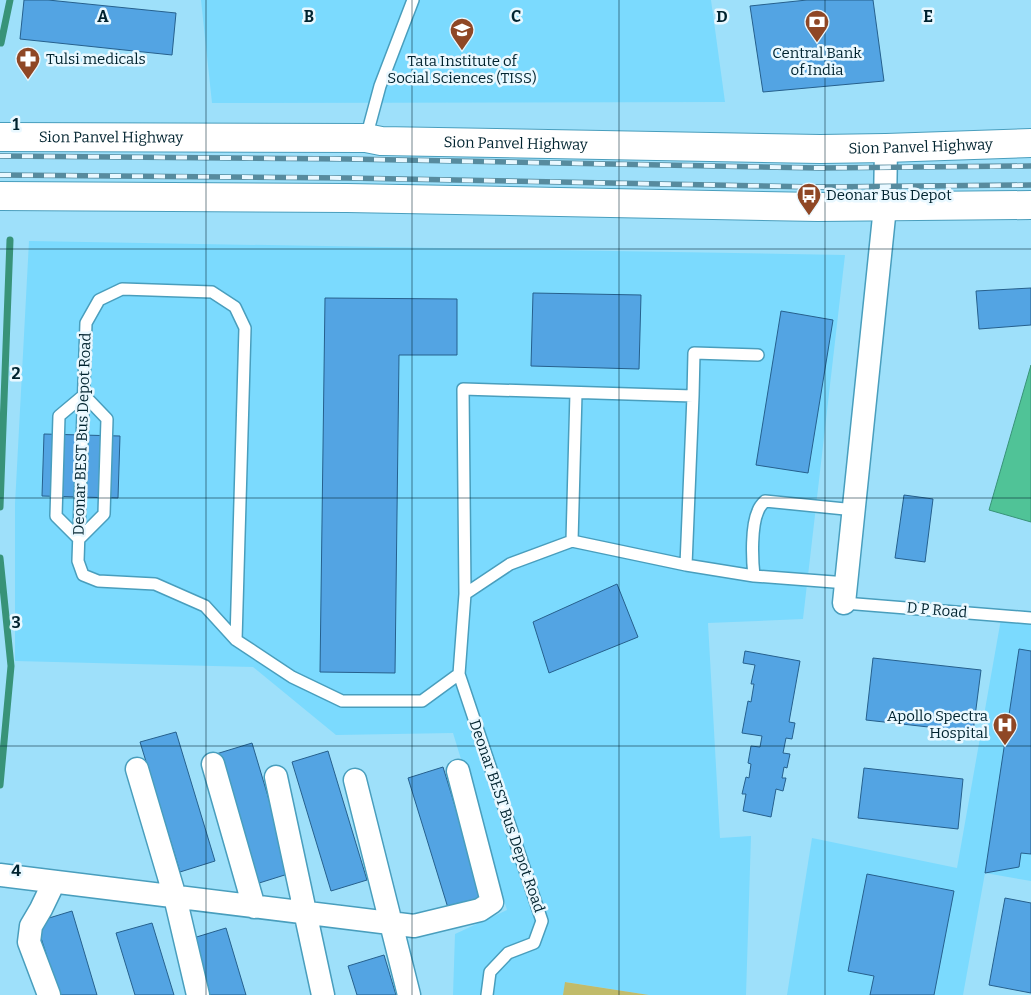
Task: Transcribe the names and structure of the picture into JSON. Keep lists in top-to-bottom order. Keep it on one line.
{"streets":{"highway":["Sion Panvel Highway"],"lane":["Deonar BEST Bus Depot Road","D P Road"]},"places":{"bank":["Central Bank of India"],"school or university":["Tata Institute of Social Sciences (TISS)"],"pharmacy":["Tulsi medicals"],"bus stop":["Deonar Bus Depot"],"hospital":["Apollo Spectra Hospital"]},"grid":{"columns":["A","B","C","D","E"],"rows":["1","2","3","4"]}}
